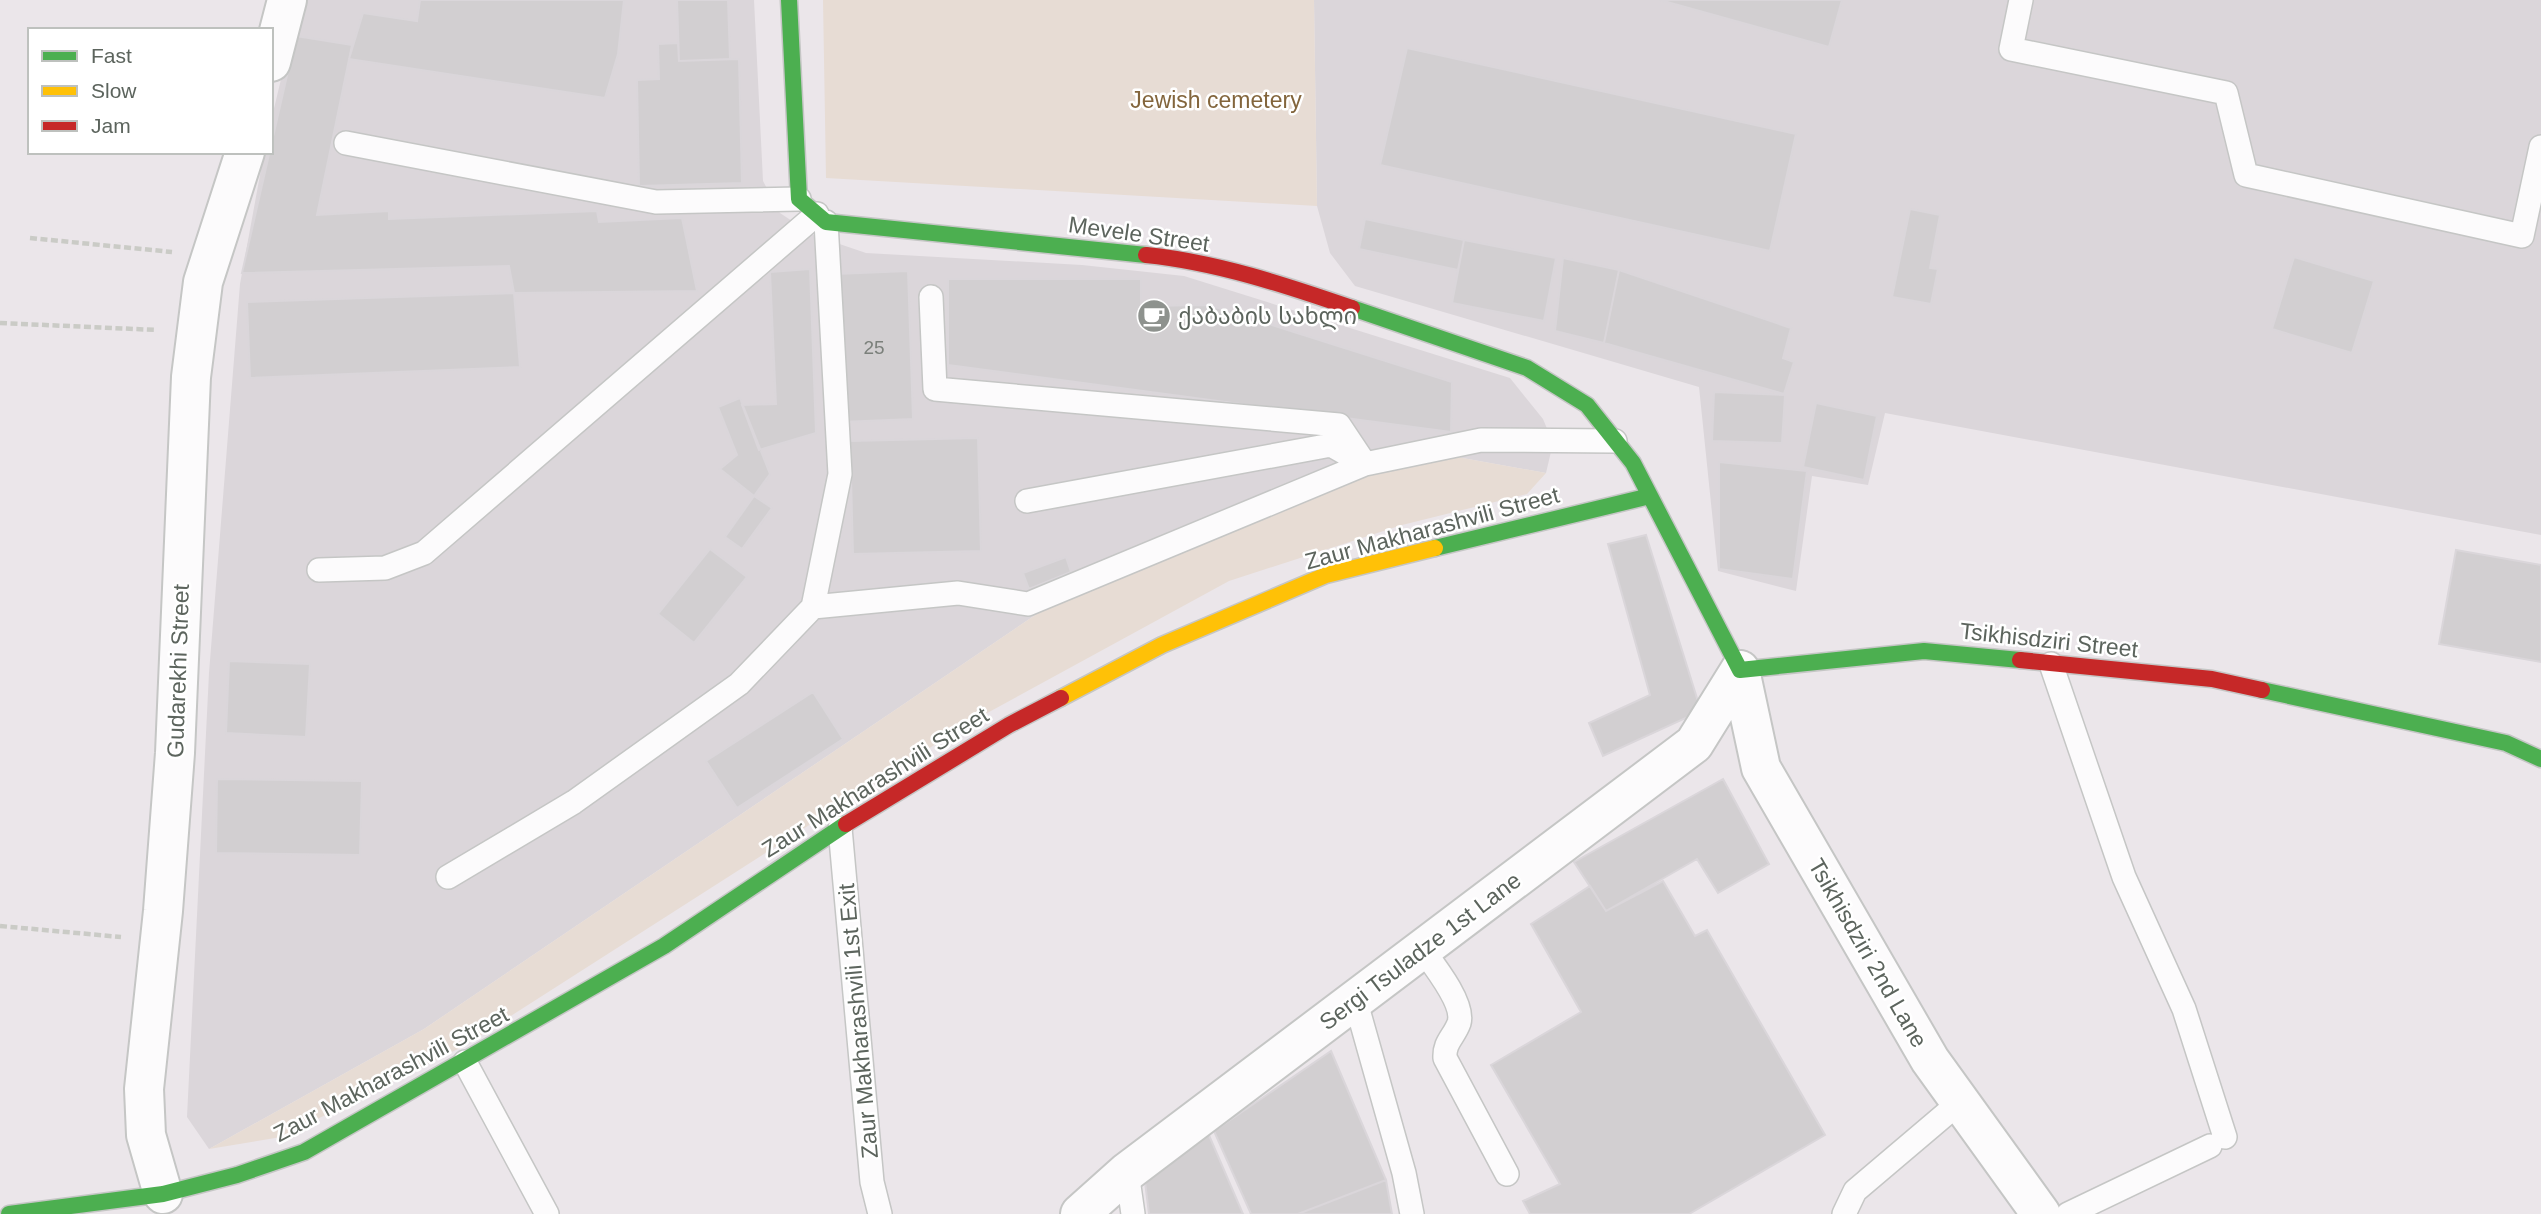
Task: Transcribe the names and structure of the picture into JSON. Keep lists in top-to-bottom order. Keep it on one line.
{"streets":{"street":["Mevele Street","Zaur Makharashvili Street","Tsikhisdziri Street","Gudarekhi Street","Sergi Tsuladze 1st Lane","Tsikhisdziri 2nd Lane"],"lane":["Zaur Makharashvili 1st Exit"]},"crossings":[["Mevele Street","Zaur Makharashvili Street"],["Zaur Makharashvili Street","Gudarekhi Street"],["Zaur Makharashvili Street","Zaur Makharashvili 1st Exit"],["Tsikhisdziri Street","Sergi Tsuladze 1st Lane"],["Tsikhisdziri Street","Tsikhisdziri 2nd Lane"],["Sergi Tsuladze 1st Lane","Tsikhisdziri 2nd Lane"]],"parks":["Jewish cemetery"],"places":{"cafe":["ქაბაბის სახლი"]},"house_numbers":["25"],"legend":["Fast","Slow","Jam"]}
